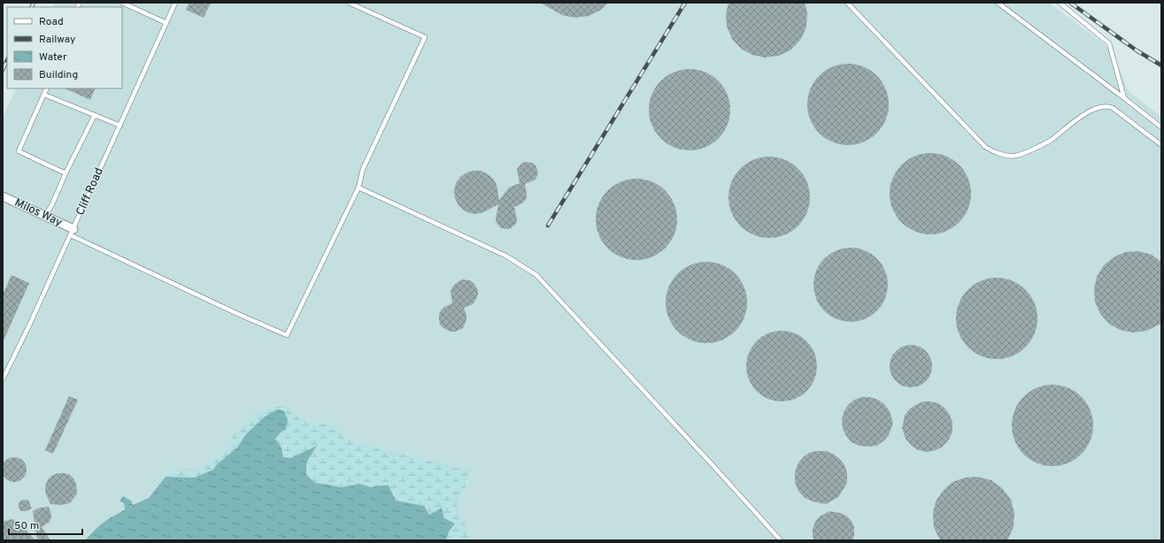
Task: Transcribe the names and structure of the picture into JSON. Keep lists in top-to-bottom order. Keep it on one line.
{"streets":{"street":["Milos Way"],"lane":["Cliff Road"]},"crossings":[["Cliff Road","Milos Way"]],"legend":["Road","Railway","Water","Building"],"scale_bar":"50 m"}
